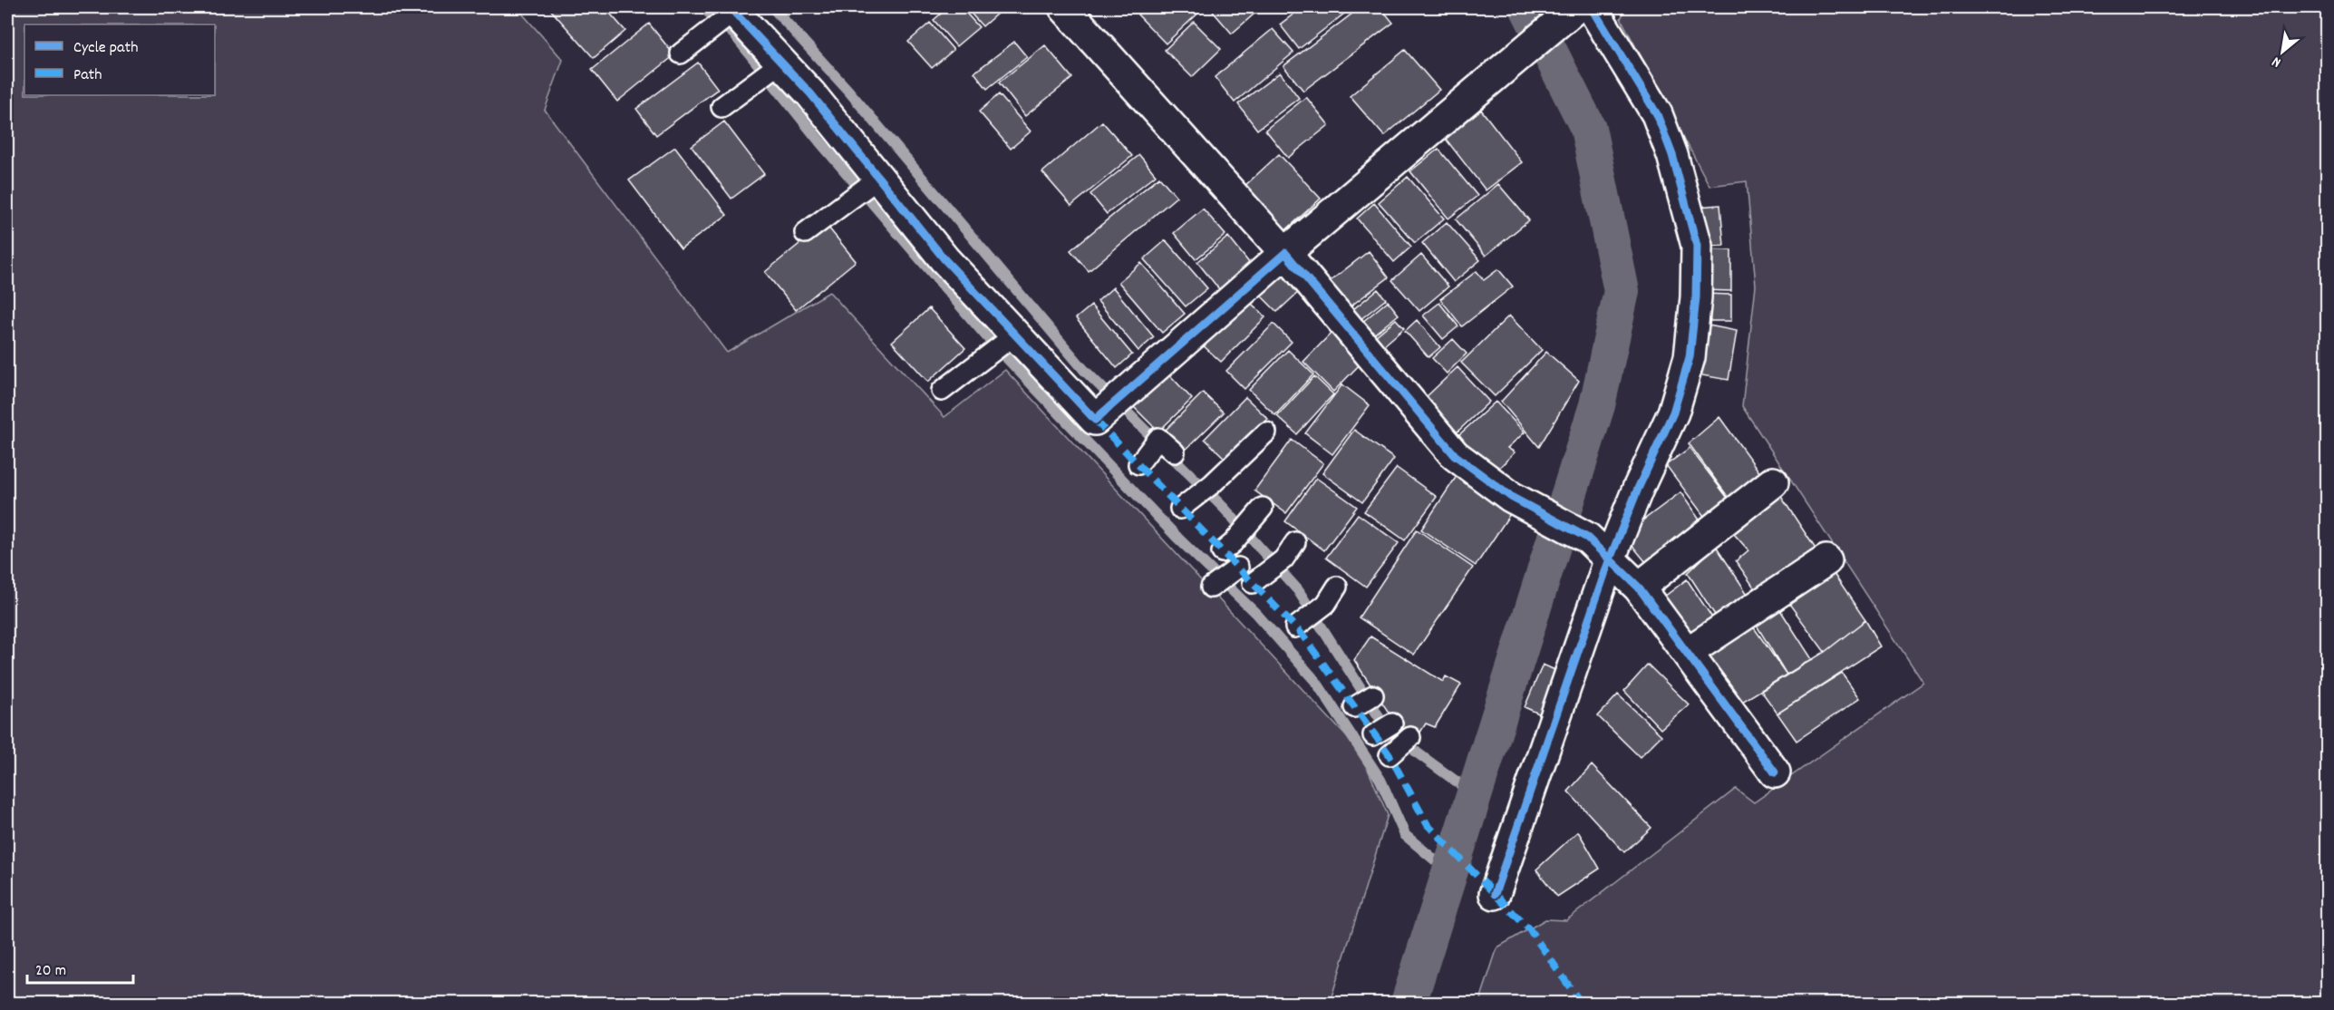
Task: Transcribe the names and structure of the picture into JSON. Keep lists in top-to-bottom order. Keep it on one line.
{"legend":["Cycle path","Path"],"scale_bar":"20 m","north":"bottom left"}
